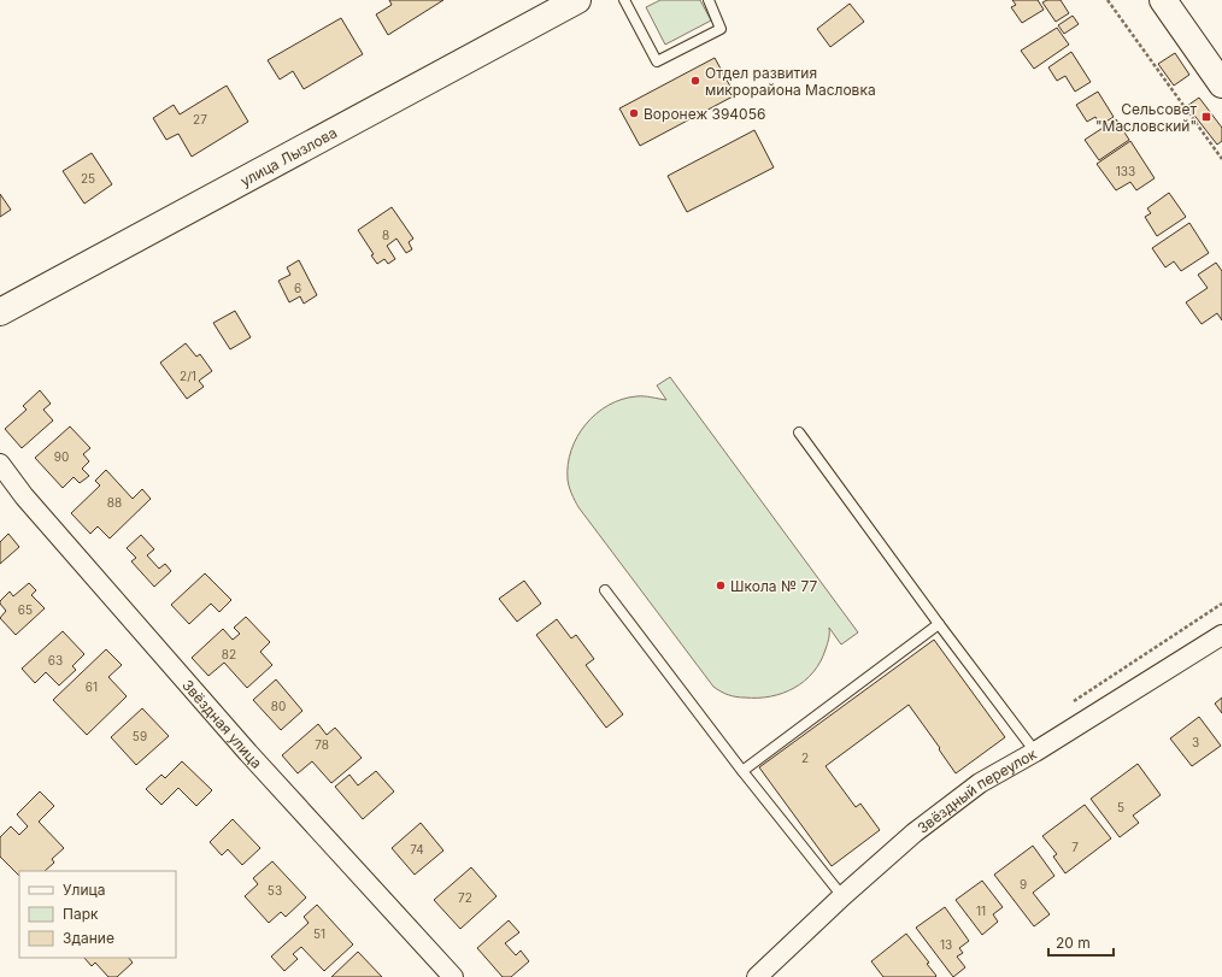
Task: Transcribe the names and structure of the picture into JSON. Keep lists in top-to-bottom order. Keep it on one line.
{"streets":{"main road":["улица Лызлова"],"street":["Звёздная улица","Звёздный переулок"]},"places":{"other":["Отдел развития микрорайона Масловка","Воронеж 394056","Школа № 77"],"transit":["Сельсовет \"Масловский\""]},"house_numbers":["27","133","25","8","6","2/1","90","88","65","82","63","61","80","59","3","78","2","5","7","74","9","53","72","11","51","13"],"legend":["Улица","Парк","Здание"],"scale_bar":"20 m"}
